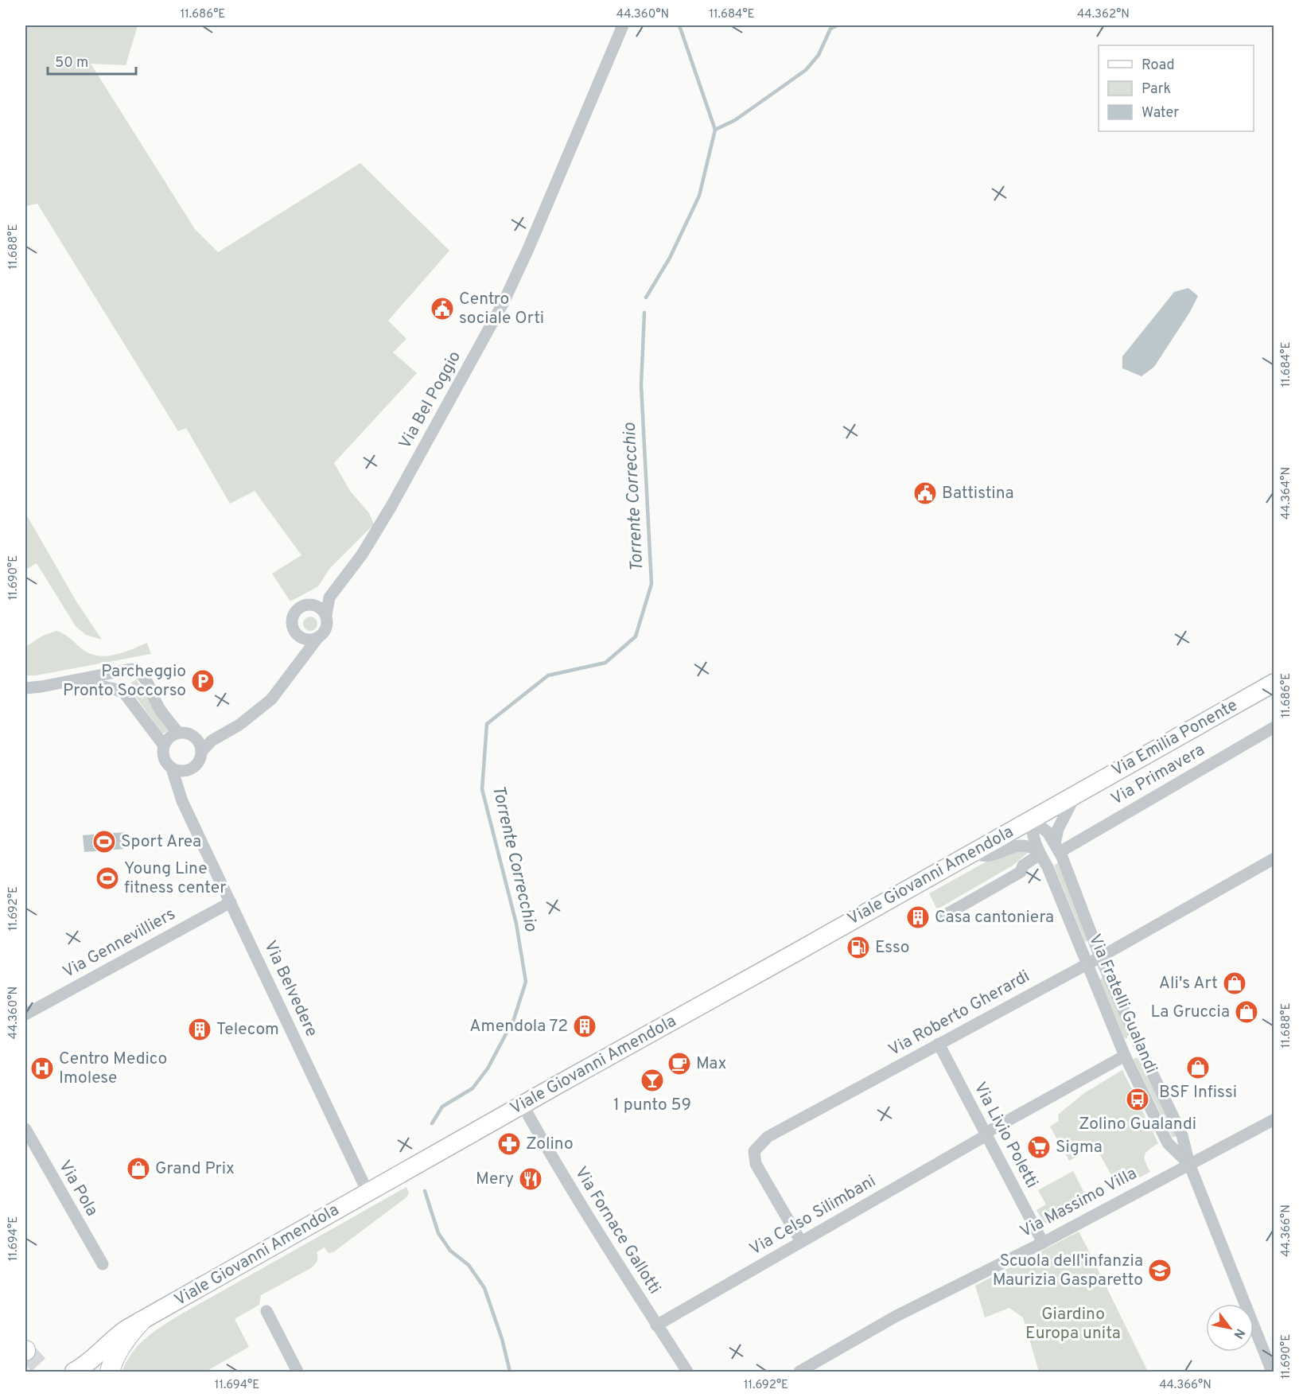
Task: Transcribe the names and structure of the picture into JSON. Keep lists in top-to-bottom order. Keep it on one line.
{"streets":{"main road":["Via Emilia Ponente","Viale Giovanni Amendola"],"street":["Via Bel Poggio","Via Primavera","Via Gennevilliers","Via Belvedere","Via Fratelli Gualandi","Via Roberto Gherardi","Via Livio Poletti","Via Pola","Via Massimo Villa","Via Celso Silimbani","Via Fornace Gallotti"]},"crossings":[["Via Bel Poggio","Via Belvedere"],["Via Emilia Ponente","Viale Giovanni Amendola"],["Via Primavera","Via Fratelli Gualandi"],["Viale Giovanni Amendola","Via Belvedere"],["Viale Giovanni Amendola","Via Fratelli Gualandi"],["Viale Giovanni Amendola","Via Fornace Gallotti"],["Via Gennevilliers","Via Belvedere"],["Via Fratelli Gualandi","Via Roberto Gherardi"],["Via Fratelli Gualandi","Via Massimo Villa"],["Via Fratelli Gualandi","Via Celso Silimbani"],["Via Roberto Gherardi","Via Livio Poletti"],["Via Roberto Gherardi","Via Celso Silimbani"],["Via Livio Poletti","Via Massimo Villa"],["Via Livio Poletti","Via Celso Silimbani"],["Via Celso Silimbani","Via Fornace Gallotti"]],"water":["Torrente Correcchio"],"parks":["Giardino Europa unita"],"places":{"public building":["Centro sociale Orti","Battistina"],"parking":["Parcheggio Pronto Soccorso"],"sports":["Sport Area","Young Line fitness center"],"building":["Casa cantoniera","Amendola 72","Telecom"],"fuel station":["Esso"],"shop":["Ali's Art","La Gruccia","BSF Infissi","Grand Prix"],"cafe":["Max"],"hospital":["Centro Medico Imolese"],"bar":["1 punto 59"],"bus stop":["Zolino Gualandi"],"pharmacy":["Zolino"],"supermarket":["Sigma"],"restaurant":["Mery"],"school or university":["Scuola dell'infanzia Maurizia Gasparetto"]},"legend":["Road","Park","Water"],"scale_bar":"50 m","north":"bottom right","coordinates":["11.686°E","44.360°N","11.684°E","44.362°N","11.688°E","44.364°N","11.690°E","11.692°E","44.366°N","11.694°E"]}
